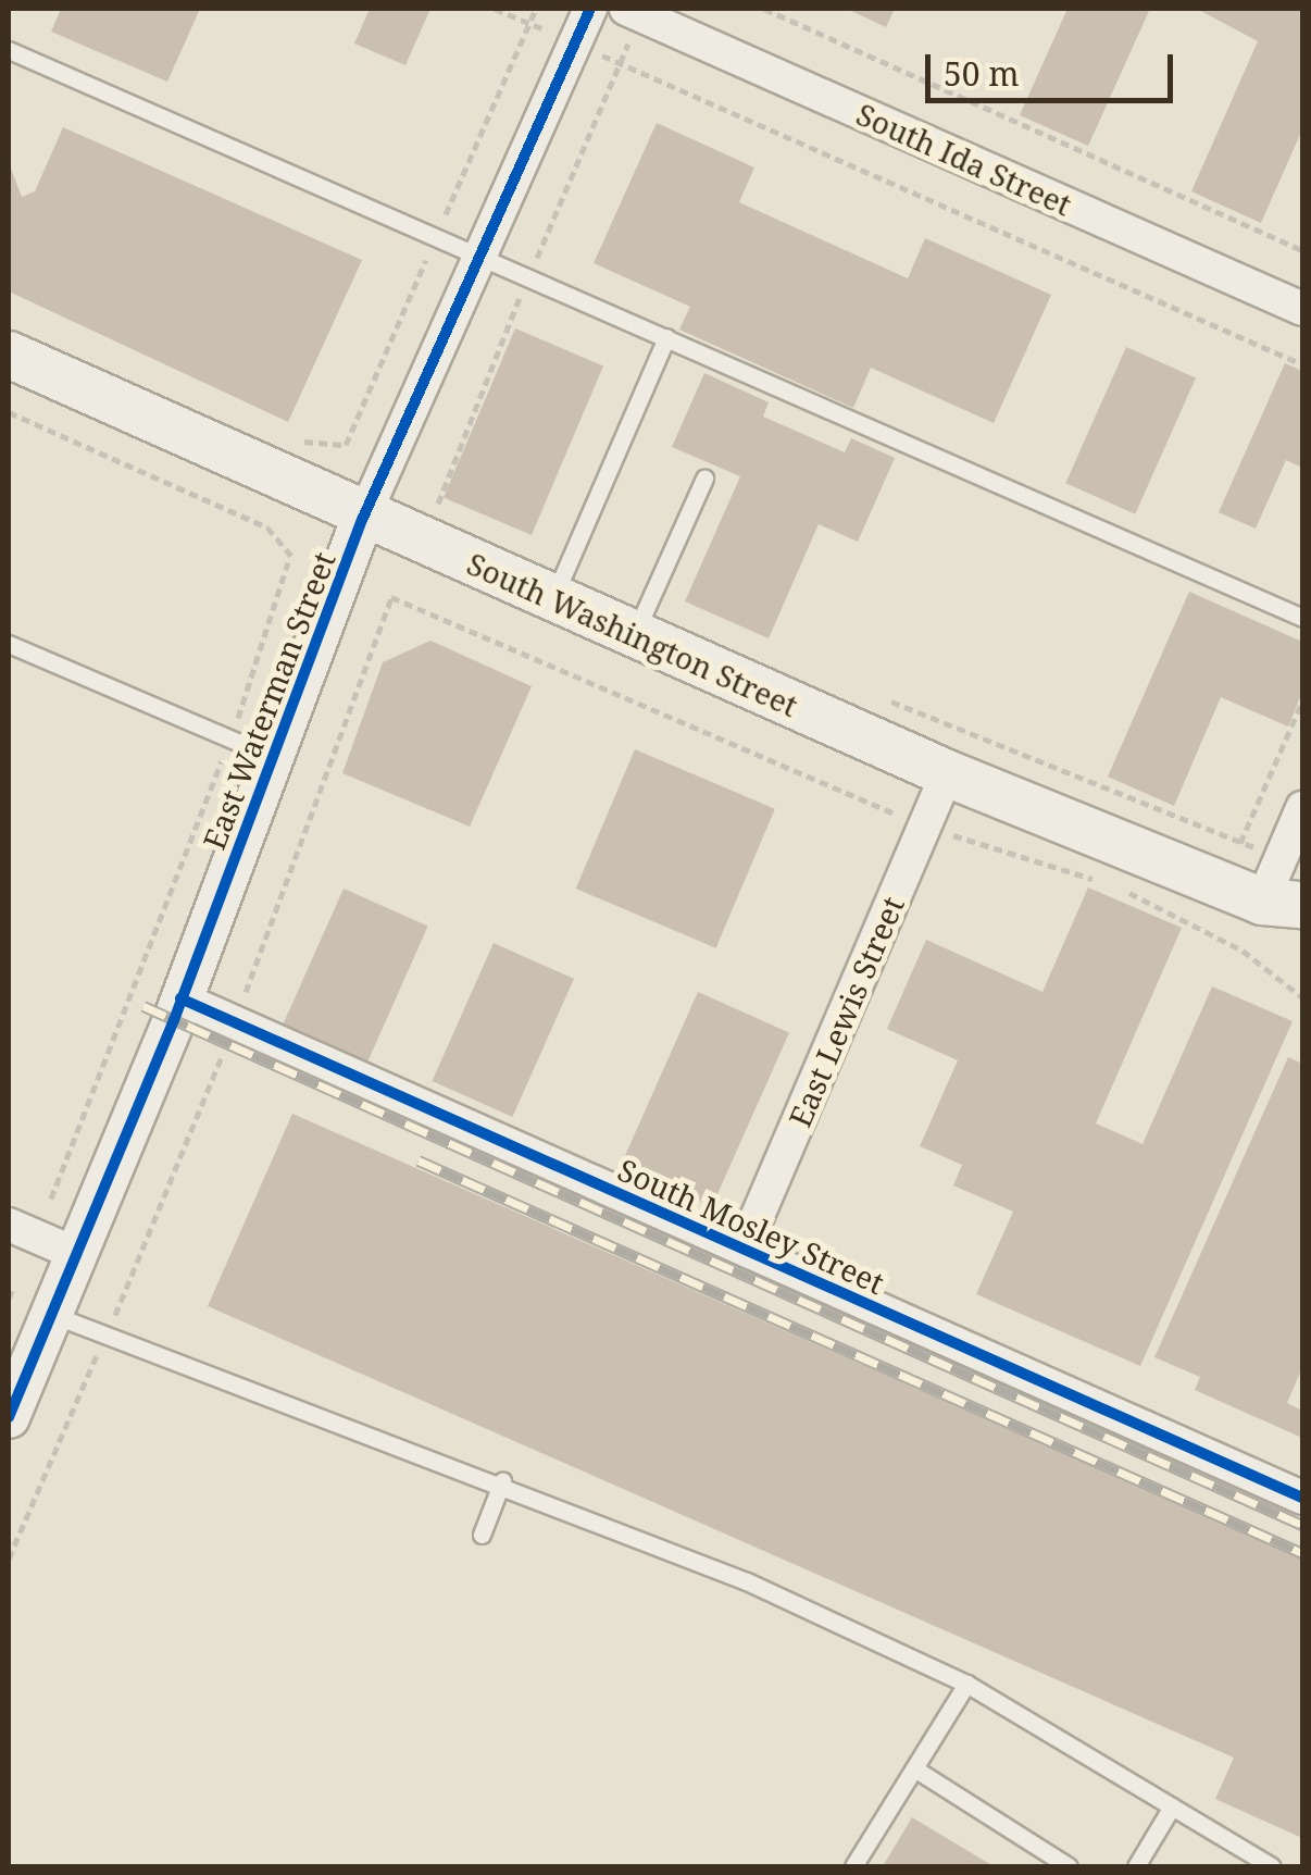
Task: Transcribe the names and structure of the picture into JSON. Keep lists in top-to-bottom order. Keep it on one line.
{"streets":{"main road":["South Washington Street"],"street":["South Ida Street","East Waterman Street","East Lewis Street","South Mosley Street"]},"crossings":[["South Washington Street","East Waterman Street"],["South Washington Street","East Lewis Street"],["East Waterman Street","South Mosley Street"],["East Lewis Street","South Mosley Street"]],"scale_bar":"50 m"}
